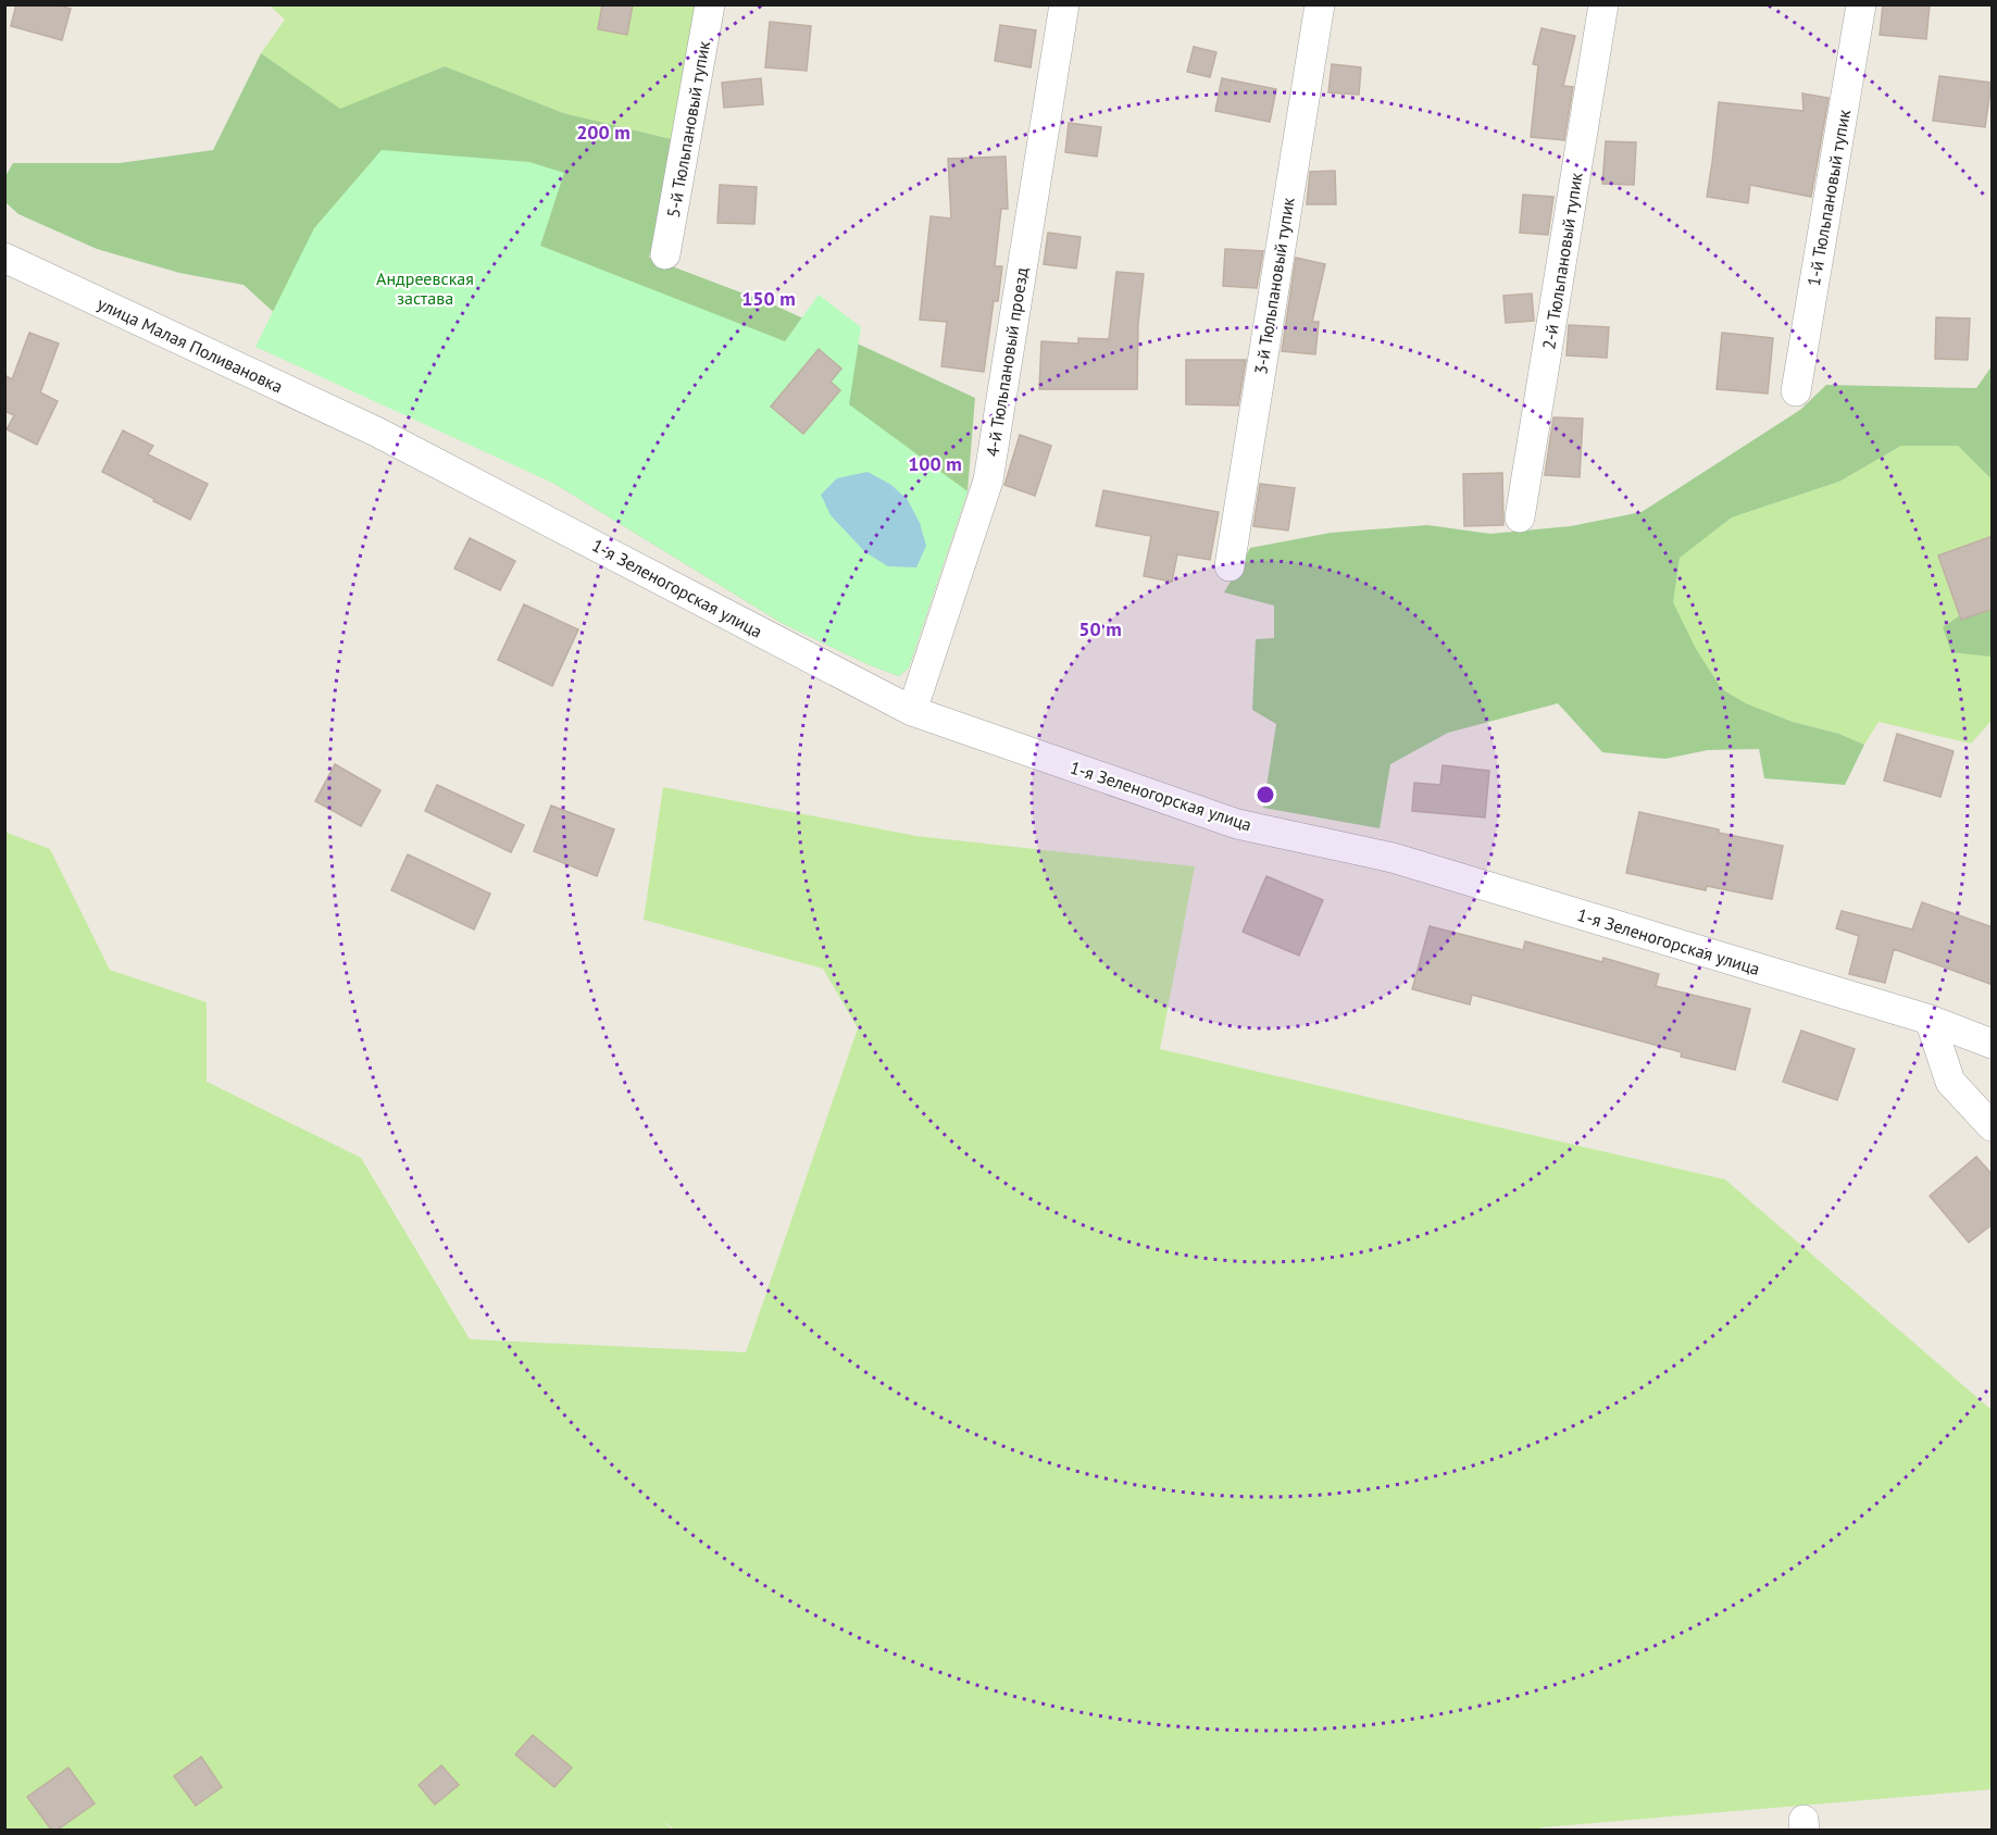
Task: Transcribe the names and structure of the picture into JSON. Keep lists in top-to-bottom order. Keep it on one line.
{"streets":{"street":["5-й Тюльпановый тупик","1-й Тюльпановый тупик","2-й Тюльпановый тупик","3-й Тюльпановый тупик","улица Малая Поливановка","4-й Тюльпановый проезд","1-я Зеленогорская улица"]},"crossings":[["улица Малая Поливановка","1-я Зеленогорская улица"],["4-й Тюльпановый проезд","1-я Зеленогорская улица"]],"parks":["Андреевская застава"],"rings":["200 m","150 m","100 m","50 m"]}
